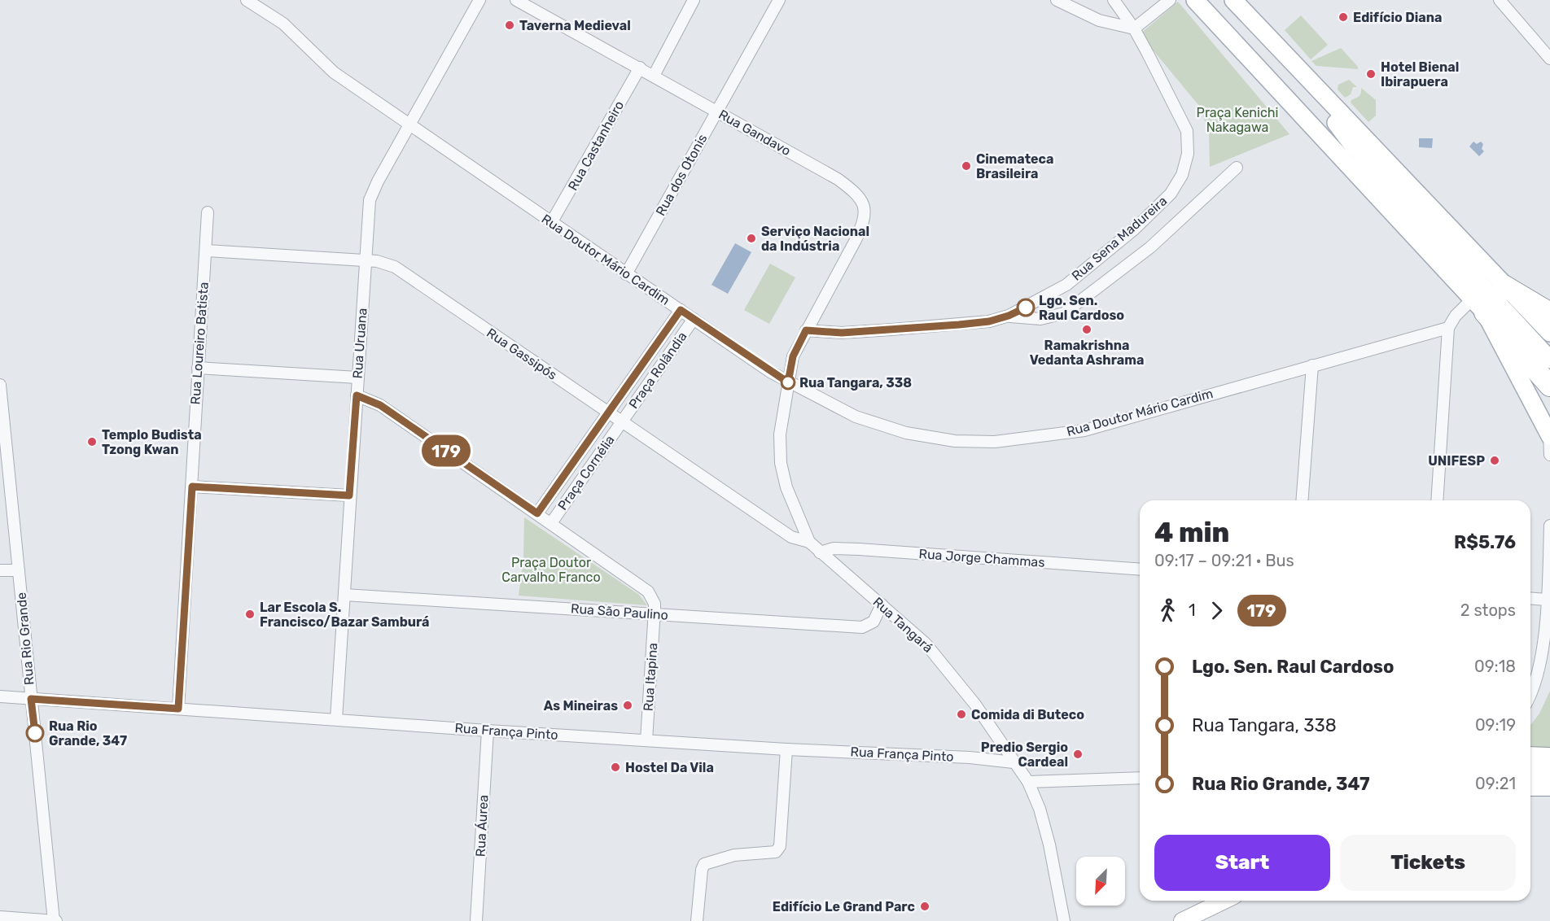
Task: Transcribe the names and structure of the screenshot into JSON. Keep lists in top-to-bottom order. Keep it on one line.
{"streets":{"street":["Rua Gandavo","Rua Castanheiro","Rua dos Otonis","Rua Sena Madureira","Rua Doutor Mário Cardim","Rua Loureiro Batista","Rua Uruana","Rua Gassipós","Praça Rolândia","Praça Cornélia","Rua Jorge Chammas","Rua São Paulino","Rua Tangará","Rua Rio Grande","Rua Itapina","Rua França Pinto","Rua Áurea"]},"crossings":[["Rua Gandavo","Rua Castanheiro"],["Rua Gandavo","Rua dos Otonis"],["Rua Gandavo","Rua Sena Madureira"],["Rua Gandavo","Rua Tangará"],["Rua Castanheiro","Rua Doutor Mário Cardim"],["Rua dos Otonis","Rua Doutor Mário Cardim"],["Rua Sena Madureira","Rua Tangará"],["Rua Doutor Mário Cardim","Rua Uruana"],["Rua Doutor Mário Cardim","Praça Rolândia"],["Rua Doutor Mário Cardim","Rua Tangará"],["Rua Loureiro Batista","Rua Gassipós"],["Rua Loureiro Batista","Rua França Pinto"],["Rua Uruana","Rua Gassipós"],["Rua Uruana","Rua São Paulino"],["Rua Uruana","Rua Itapina"],["Rua Uruana","Rua França Pinto"],["Rua Gassipós","Praça Rolândia"],["Rua Gassipós","Praça Cornélia"],["Rua Gassipós","Rua Tangará"],["Praça Rolândia","Praça Cornélia"],["Praça Cornélia","Rua Itapina"],["Rua Jorge Chammas","Rua Tangará"],["Rua São Paulino","Rua Tangará"],["Rua São Paulino","Rua Itapina"],["Rua Tangará","Rua França Pinto"],["Rua Rio Grande","Rua França Pinto"],["Rua Itapina","Rua França Pinto"],["Rua França Pinto","Rua Áurea"]],"parks":["Praça Kenichi Nakagawa","Praça Doutor Carvalho Franco"],"places":["Edifício Diana","Taverna Medieval","Hotel Bienal Ibirapuera","Cinemateca Brasileira","Serviço Nacional da Indústria","Lgo. Sen. Raul Cardoso","Ramakrishna Vedanta Ashrama","Rua Tangara, 338","Templo Budista Tzong Kwan","UNIFESP","Lar Escola S. Francisco/Bazar Samburá","As Mineiras","Comida di Buteco","Rua Rio Grande, 347","Predio Sergio Cardeal","Hostel Da Vila","Edifício Le Grand Parc"],"lines":["bus line 179"],"north":"bottom left","page":{"on_map":"179","heading":["4 min","09:17 – 09:21 · Bus","R$5.76"],"legs":["1","179","2 stops"],"list":[{"name":"Lgo. Sen. Raul Cardoso","value":"09:18"},{"name":"Rua Tangara, 338","value":"09:19"},{"name":"Rua Rio Grande, 347","value":"09:21"}],"buttons":["Start","Tickets"]}}
